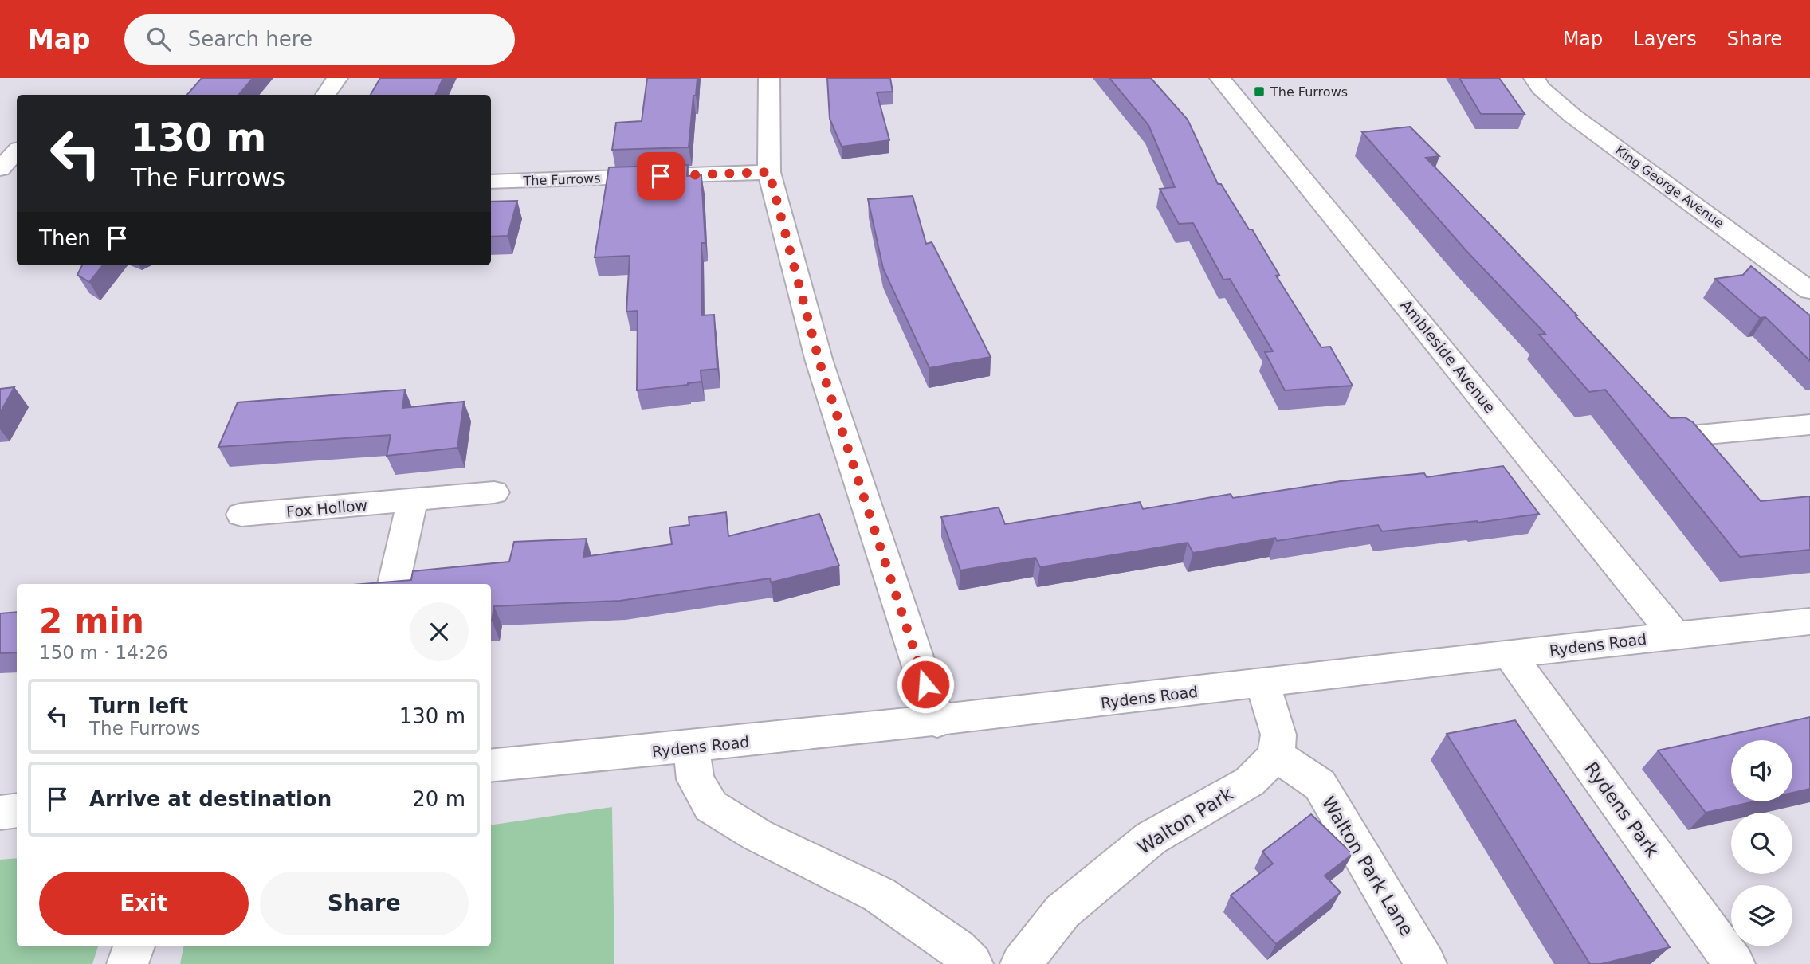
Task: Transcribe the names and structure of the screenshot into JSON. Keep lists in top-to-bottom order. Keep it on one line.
{"streets":{"street":["The Furrows","King George Avenue","Ambleside Avenue","Fox Hollow","Rydens Road","Rydens Park","Walton Park","Walton Park Lane"]},"crossings":[["Ambleside Avenue","Rydens Road"],["Rydens Road","Rydens Park"],["Walton Park","Walton Park Lane"]],"places":{"transit":["The Furrows"]},"page":{"header":"Map","search":"Search here","nav":["Map","Layers","Share"],"turn":["130 m","The Furrows"],"then":"Then","heading":["2 min","150 m · 14:26"],"list":[{"name":"Turn left","note":"The Furrows","value":"130 m"},{"name":"Arrive at destination","value":"20 m"}],"buttons":["Exit","Share"]}}
